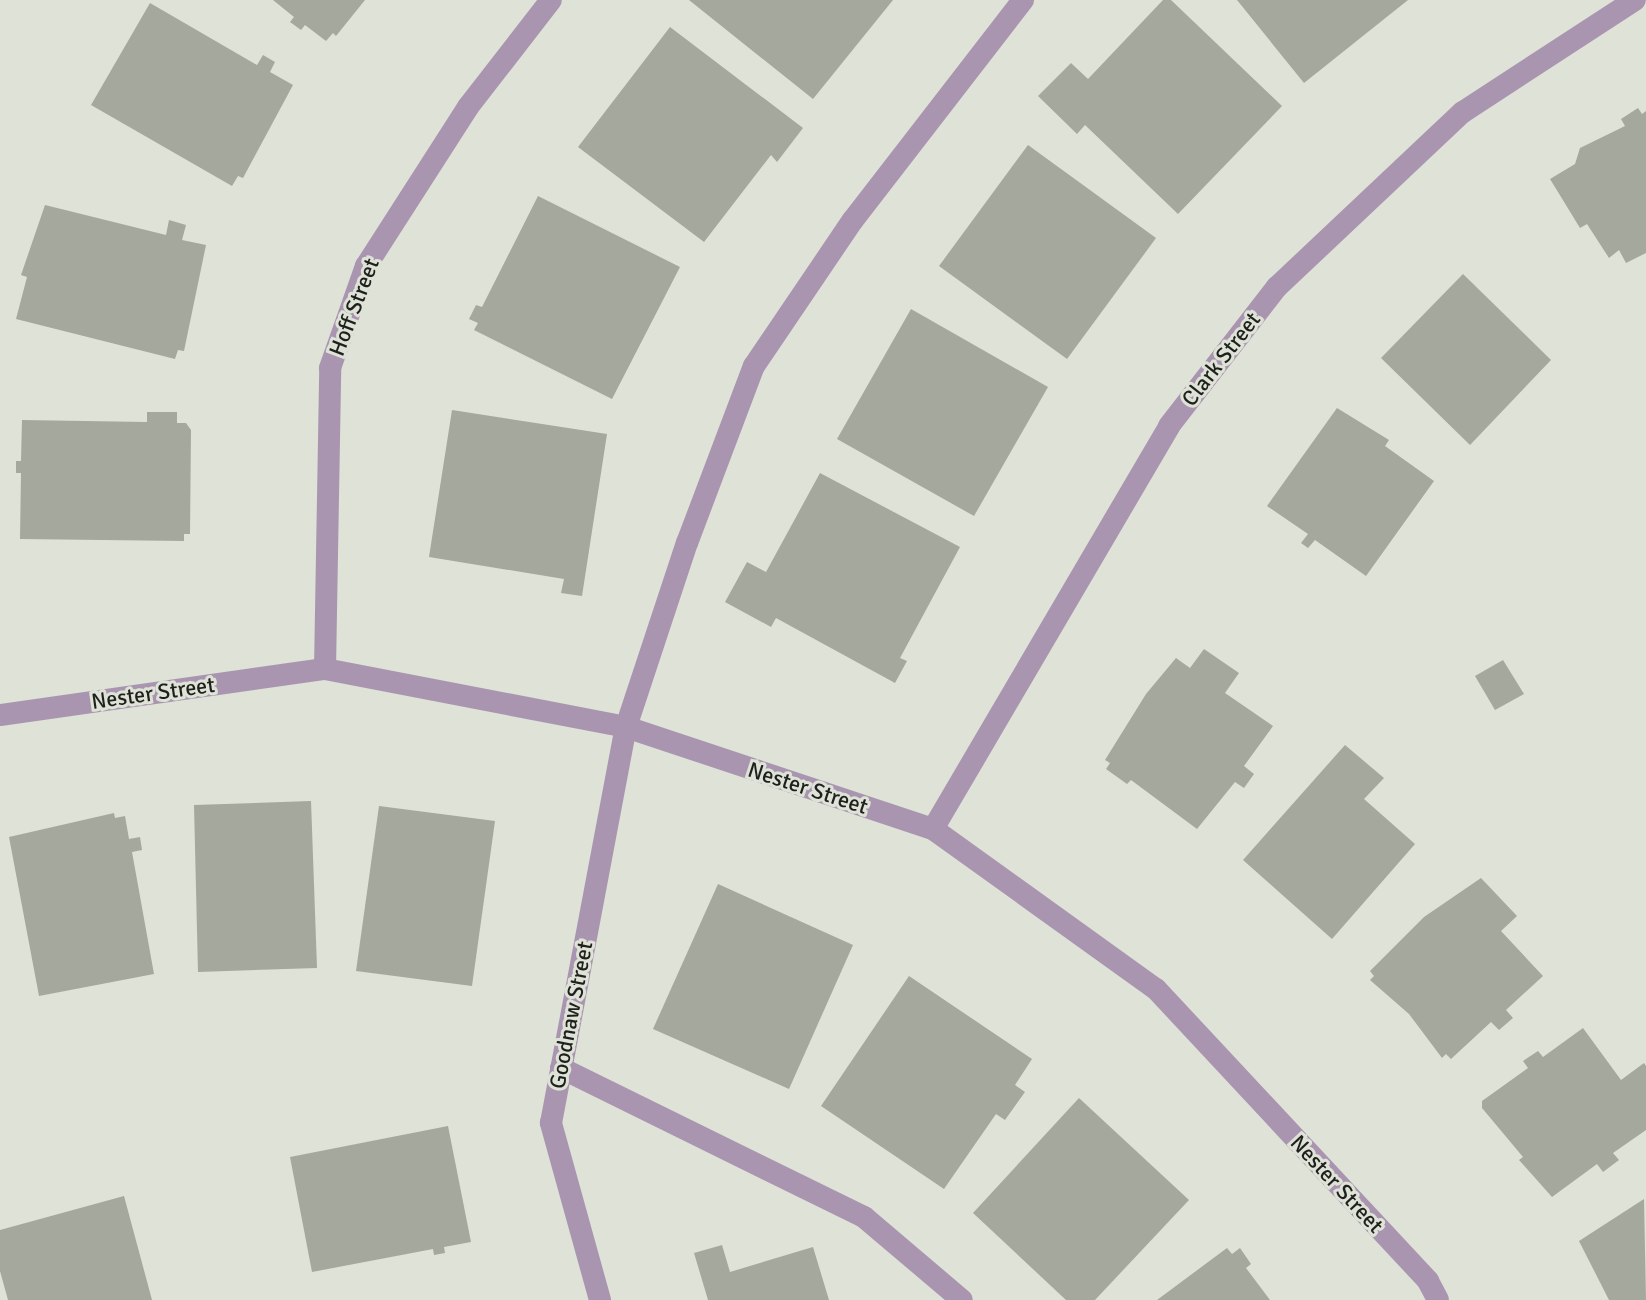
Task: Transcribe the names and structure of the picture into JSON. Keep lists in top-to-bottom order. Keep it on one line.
{"streets":{"street":["Hoff Street","Clark Street","Nester Street","Goodnaw Street"]},"crossings":[["Hoff Street","Nester Street"],["Clark Street","Nester Street"],["Nester Street","Goodnaw Street"]]}
